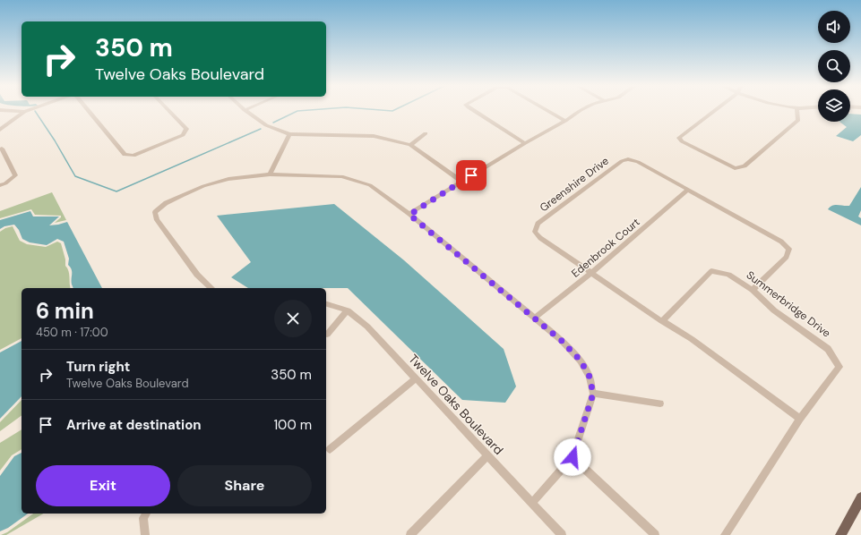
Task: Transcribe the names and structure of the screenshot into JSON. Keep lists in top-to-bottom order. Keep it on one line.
{"streets":{"street":["Greenshire Drive","Edenbrook Court","Summerbridge Drive","Twelve Oaks Boulevard"]},"crossings":[["Greenshire Drive","Edenbrook Court"],["Greenshire Drive","Summerbridge Drive"]],"page":{"turn":["350 m","Twelve Oaks Boulevard"],"heading":["6 min","450 m · 17:00"],"list":[{"name":"Turn right","note":"Twelve Oaks Boulevard","value":"350 m"},{"name":"Arrive at destination","value":"100 m"}],"buttons":["Exit","Share"]}}
